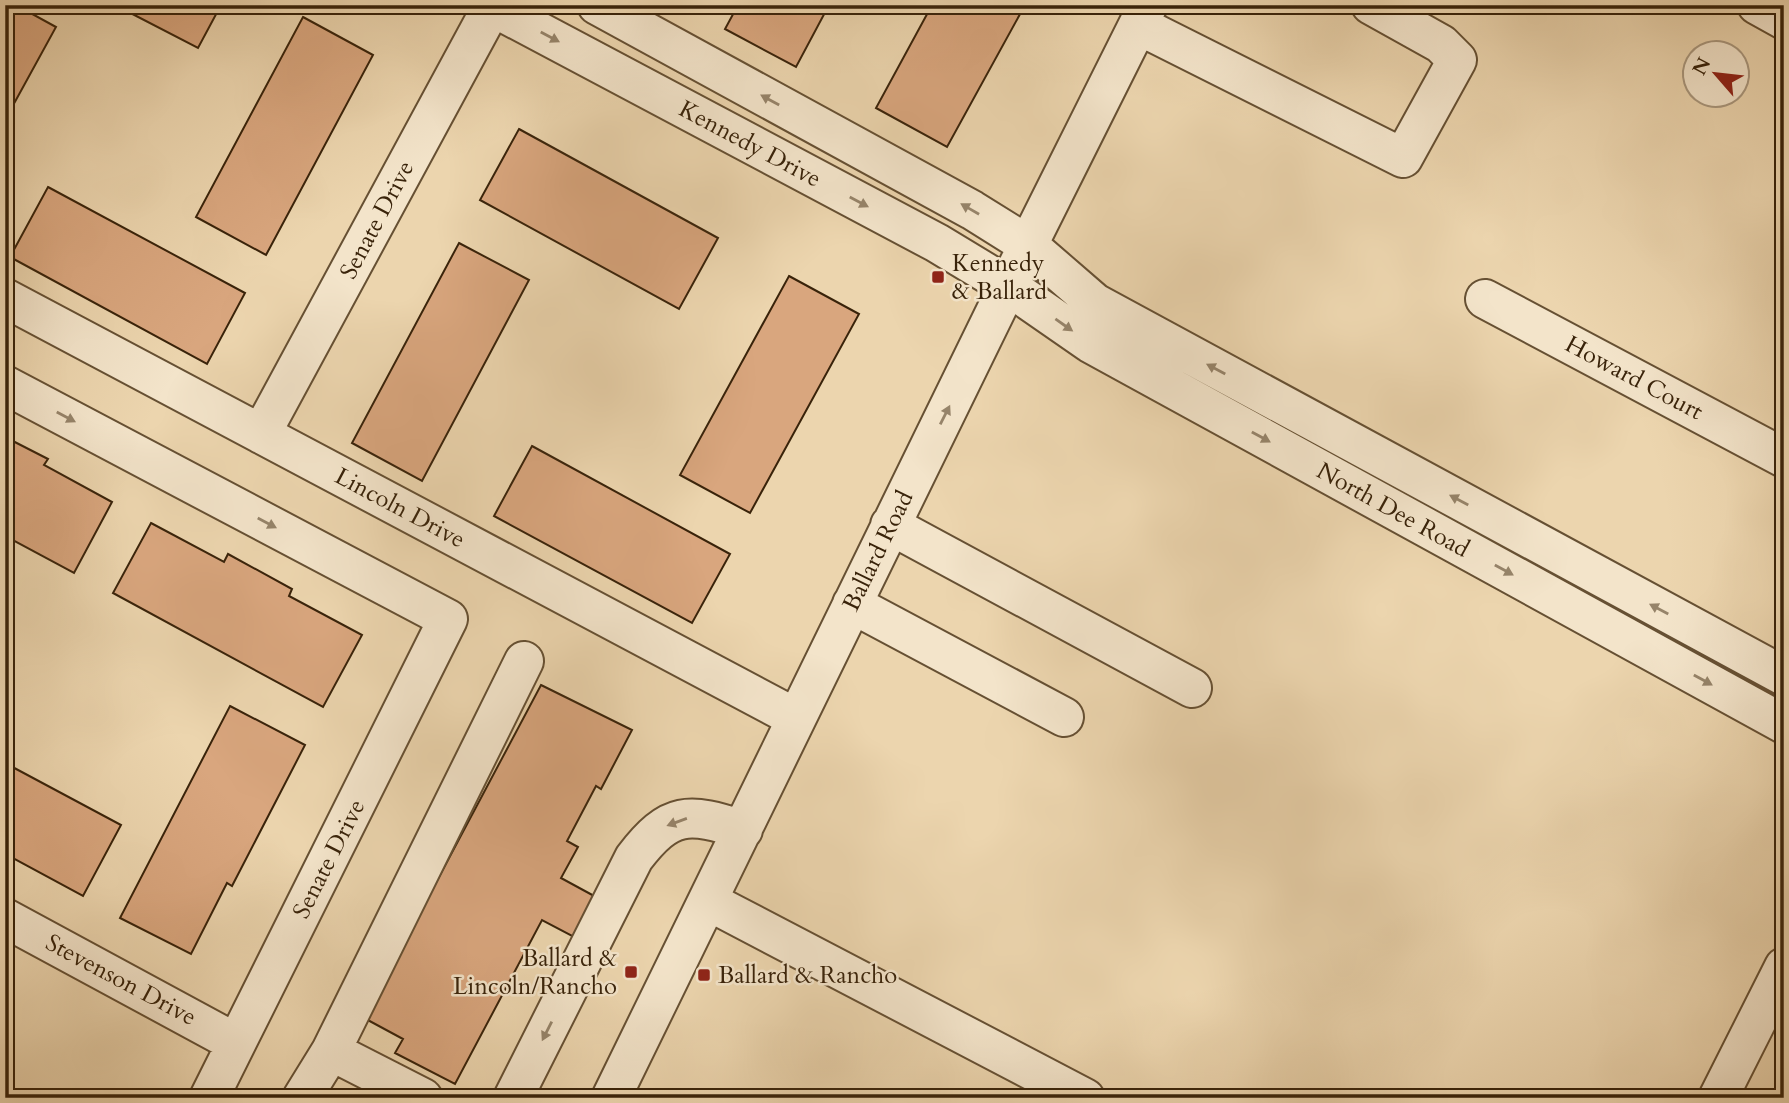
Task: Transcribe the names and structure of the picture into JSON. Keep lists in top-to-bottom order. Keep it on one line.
{"streets":{"street":["Kennedy Drive","Senate Drive","Howard Court","Lincoln Drive","North Dee Road","Ballard Road","Stevenson Drive"]},"crossings":[["Kennedy Drive","Senate Drive"],["Kennedy Drive","North Dee Road"],["Kennedy Drive","Ballard Road"],["Senate Drive","Lincoln Drive"],["Senate Drive","Stevenson Drive"],["Lincoln Drive","Ballard Road"],["North Dee Road","Ballard Road"]],"places":{"transit":["Kennedy & Ballard","Ballard & Lincoln/Rancho","Ballard & Rancho"]},"north":"top left"}
